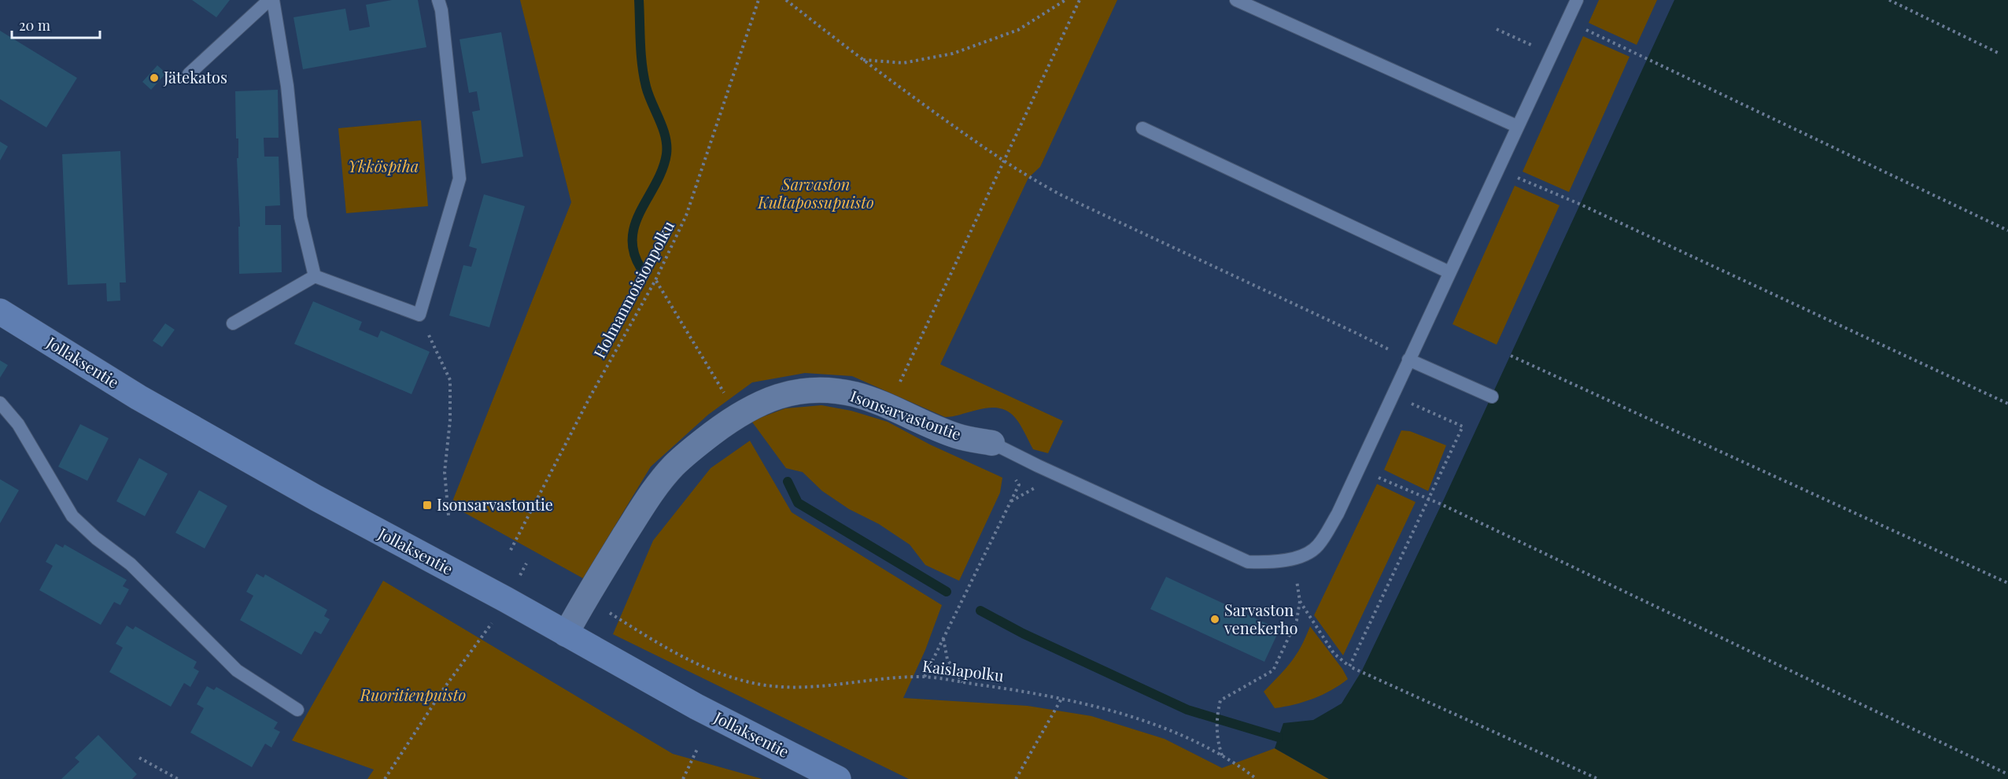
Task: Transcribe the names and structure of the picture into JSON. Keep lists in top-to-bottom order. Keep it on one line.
{"streets":{"main road":["Jollaksentie"],"street":["Isonsarvastontie"],"path":["Holmanmoisionpolku","Kaislapolku"]},"crossings":[["Jollaksentie","Isonsarvastontie"]],"parks":["Ykköspiha","Sarvaston Kultapossupuisto","Ruoritienpuisto"],"places":{"other":["Jätekatos","Sarvaston venekerho"],"transit":["Isonsarvastontie"]},"scale_bar":"20 m"}
